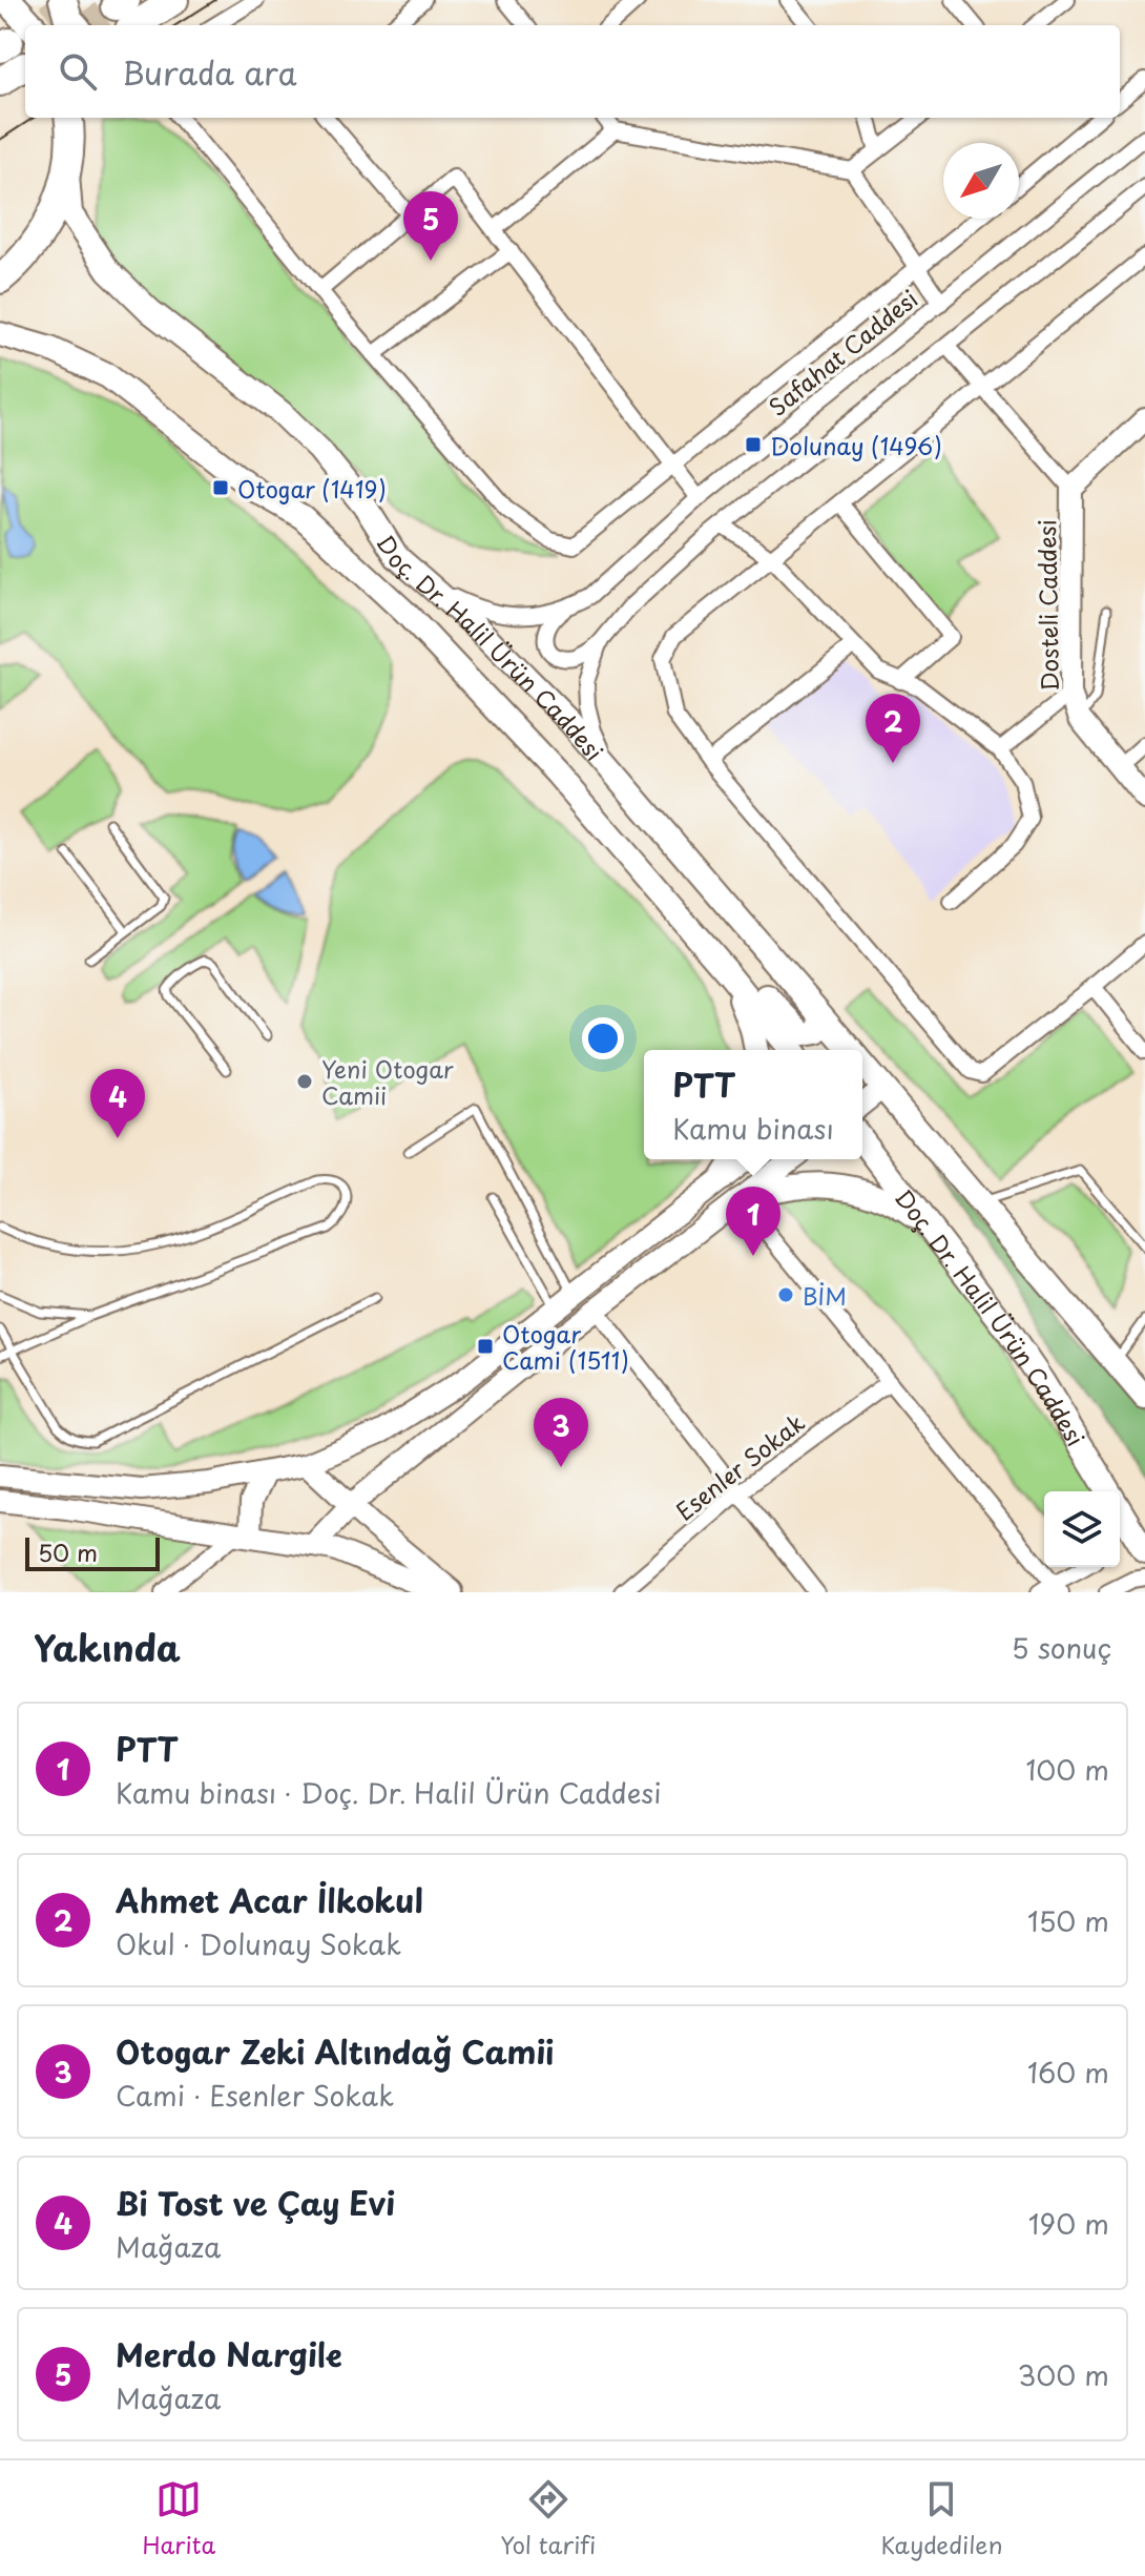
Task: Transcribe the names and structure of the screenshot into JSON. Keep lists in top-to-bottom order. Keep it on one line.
{"streets":{"main road":["Doç. Dr. Halil Ürün Caddesi"],"street":["Safahat Caddesi","Dosteli Caddesi","Esenler Sokak"]},"crossings":[["Safahat Caddesi","Doç. Dr. Halil Ürün Caddesi"]],"places":{"transit":["Dolunay (1496)","Otogar (1419)","Otogar Cami (1511)"],"other":["Yeni Otogar Camii","BİM"]},"scale_bar":"50 m","north":"bottom left","page":{"search":"Burada ara","pins":["5","2","4","1","3"],"popup":["PTT","Kamu binası"],"scale":"50 m","heading":["Yakında","5 sonuç"],"list":[{"mark":"1","name":"PTT","note":"Kamu binası · Doç. Dr. Halil Ürün Caddesi","value":"100 m"},{"mark":"2","name":"Ahmet Acar İlkokul","note":"Okul · Dolunay Sokak","value":"150 m"},{"mark":"3","name":"Otogar Zeki Altındağ Camii","note":"Cami · Esenler Sokak","value":"160 m"},{"mark":"4","name":"Bi Tost ve Çay Evi","note":"Mağaza","value":"190 m"},{"mark":"5","name":"Merdo Nargile","note":"Mağaza","value":"300 m"}],"nav":["Harita","Yol tarifi","Kaydedilen"]}}
